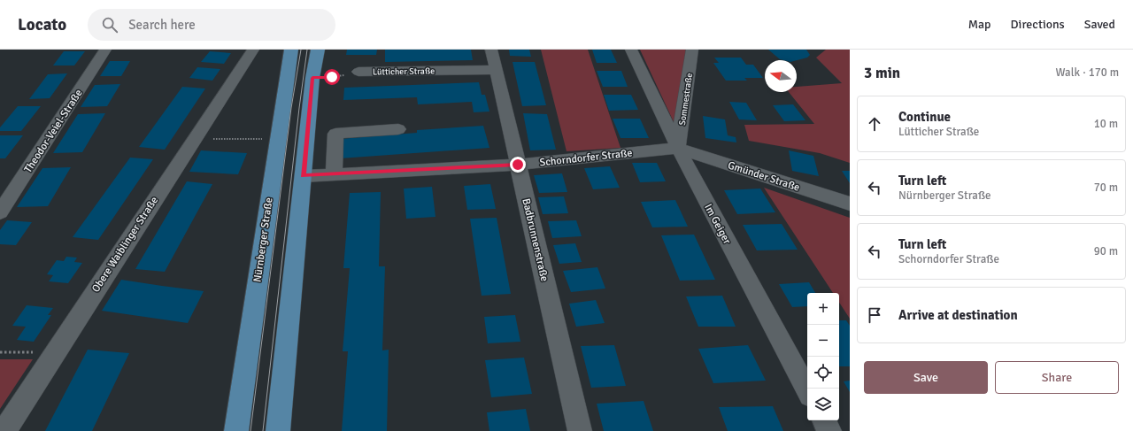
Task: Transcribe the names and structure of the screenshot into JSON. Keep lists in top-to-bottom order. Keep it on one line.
{"streets":{"main road":["Nürnberger Straße"],"street":["Lütticher Straße","Sommestraße","Theodor-Veiel-Straße","Schorndorfer Straße","Gmünder Straße","Im Geiger","Badbrunnenstraße","Obere Waiblinger Straße"]},"crossings":[["Lütticher Straße","Badbrunnenstraße"],["Sommestraße","Schorndorfer Straße"],["Sommestraße","Gmünder Straße"],["Sommestraße","Im Geiger"],["Schorndorfer Straße","Gmünder Straße"],["Schorndorfer Straße","Im Geiger"],["Schorndorfer Straße","Badbrunnenstraße"],["Gmünder Straße","Im Geiger"]],"north":"left","page":{"header":"Locato","search":"Search here","nav":["Map","Directions","Saved"],"heading":["3 min","Walk · 170 m"],"list":[["Continue","Lütticher Straße","10 m"],["Turn left","Nürnberger Straße","70 m"],["Turn left","Schorndorfer Straße","90 m"],"Arrive at destination"],"map_buttons":["+","−"],"buttons":["Save","Share"]}}
